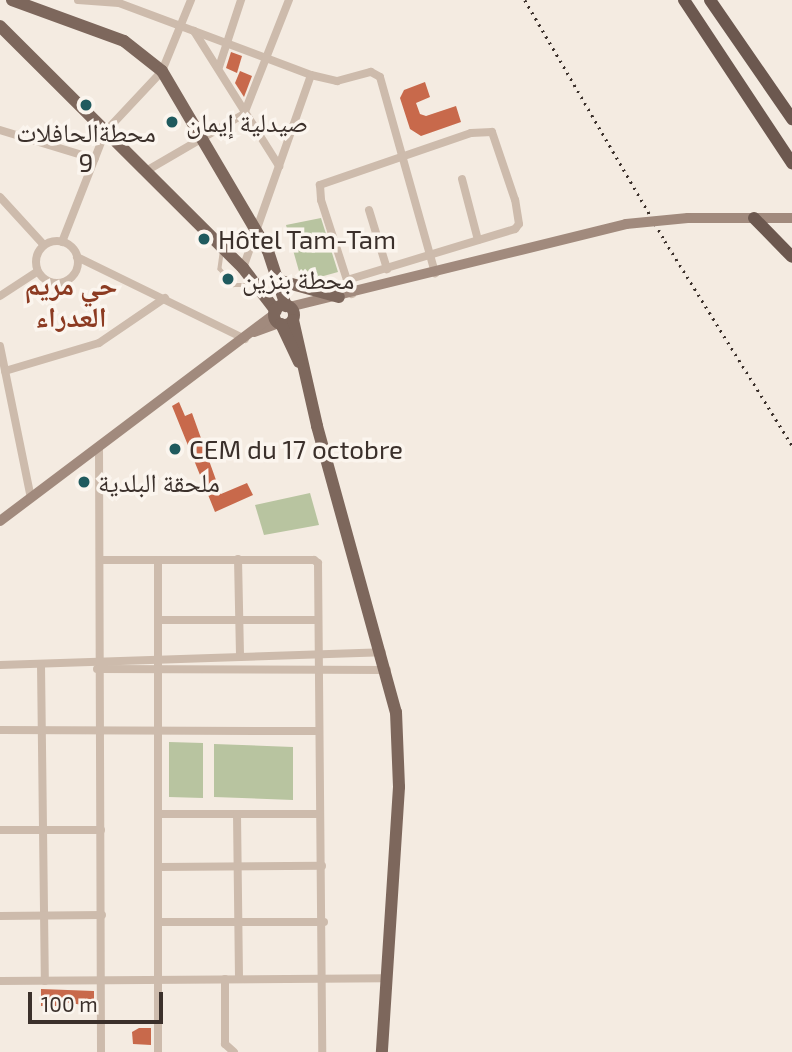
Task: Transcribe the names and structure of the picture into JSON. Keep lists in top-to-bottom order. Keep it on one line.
{"districts":["حي مريم العدراء"],"places":["محطةالحافلات 9","صيدلية إيمان","Hôtel Tam-Tam","محطة بنزين","CEM du 17 octobre","ملحقة البلدية"],"scale_bar":"100 m"}
